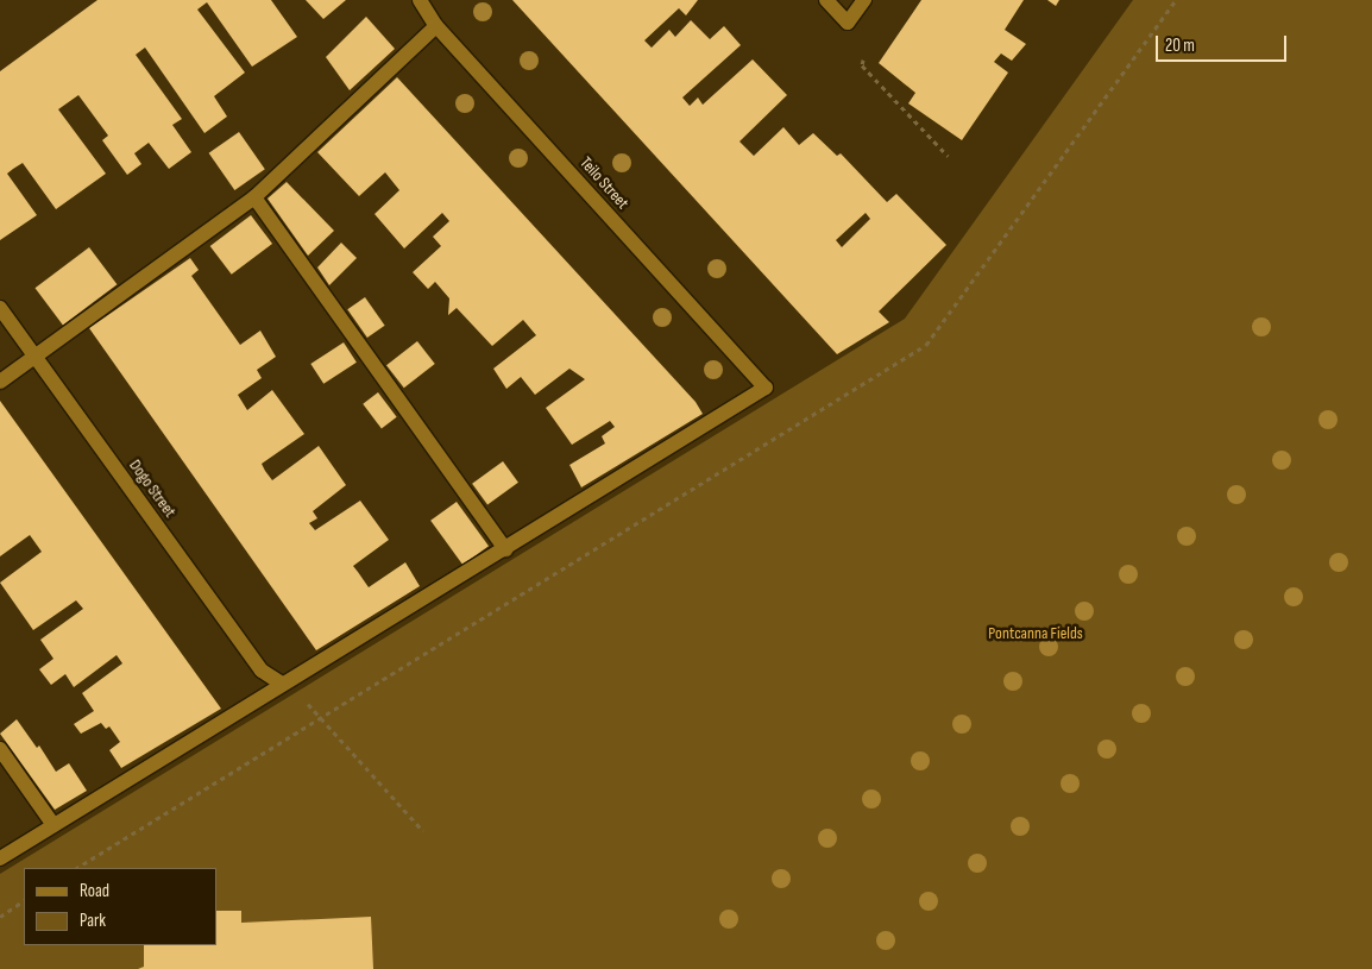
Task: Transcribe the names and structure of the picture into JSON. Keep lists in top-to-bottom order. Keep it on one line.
{"streets":{"street":["Teilo Street","Dogo Street"]},"parks":["Pontcanna Fields"],"legend":["Road","Park"],"scale_bar":"20 m"}
